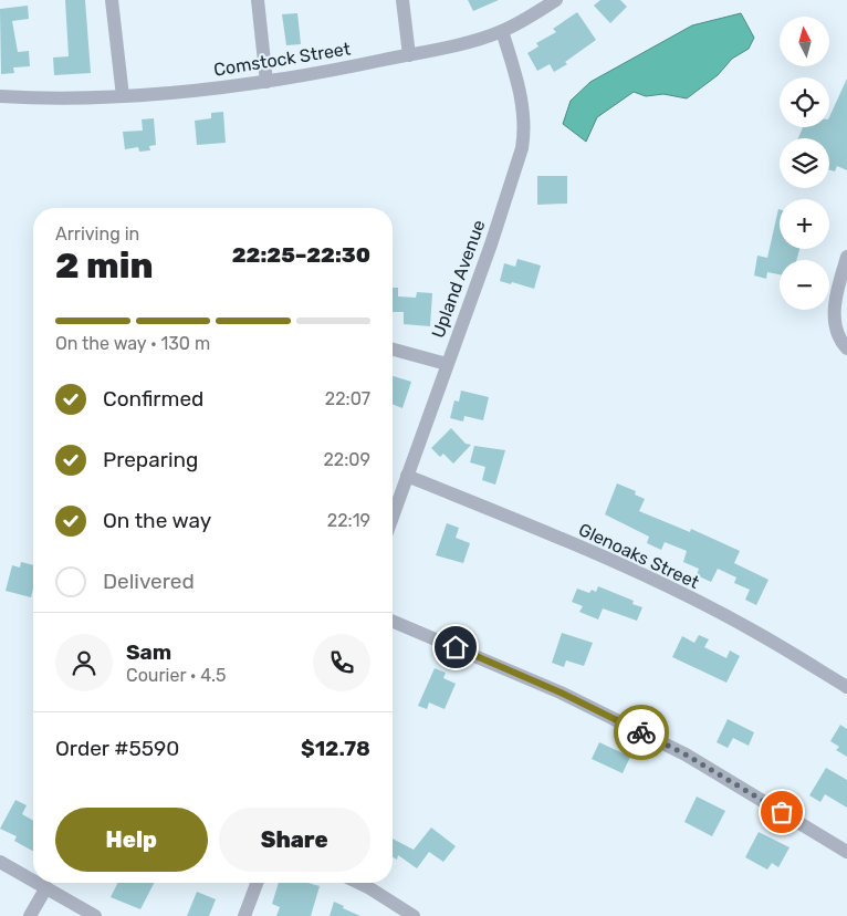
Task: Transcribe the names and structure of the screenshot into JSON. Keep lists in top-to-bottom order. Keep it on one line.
{"streets":{"street":["Comstock Street","Upland Avenue","Glenoaks Street"]},"crossings":[["Comstock Street","Upland Avenue"],["Upland Avenue","Glenoaks Street"]],"north":"top","page":{"map_buttons":["+","−"],"heading":["2 min","Arriving in","22:25–22:30"],"panel":["Sam","Courier · 4.5","Order #5590","$12.78"],"bar":"On the way · 130 m","list":[["Confirmed","22:07"],["Preparing","22:09"],["On the way","22:19"],"Delivered"],"buttons":["Help","Share"]}}
